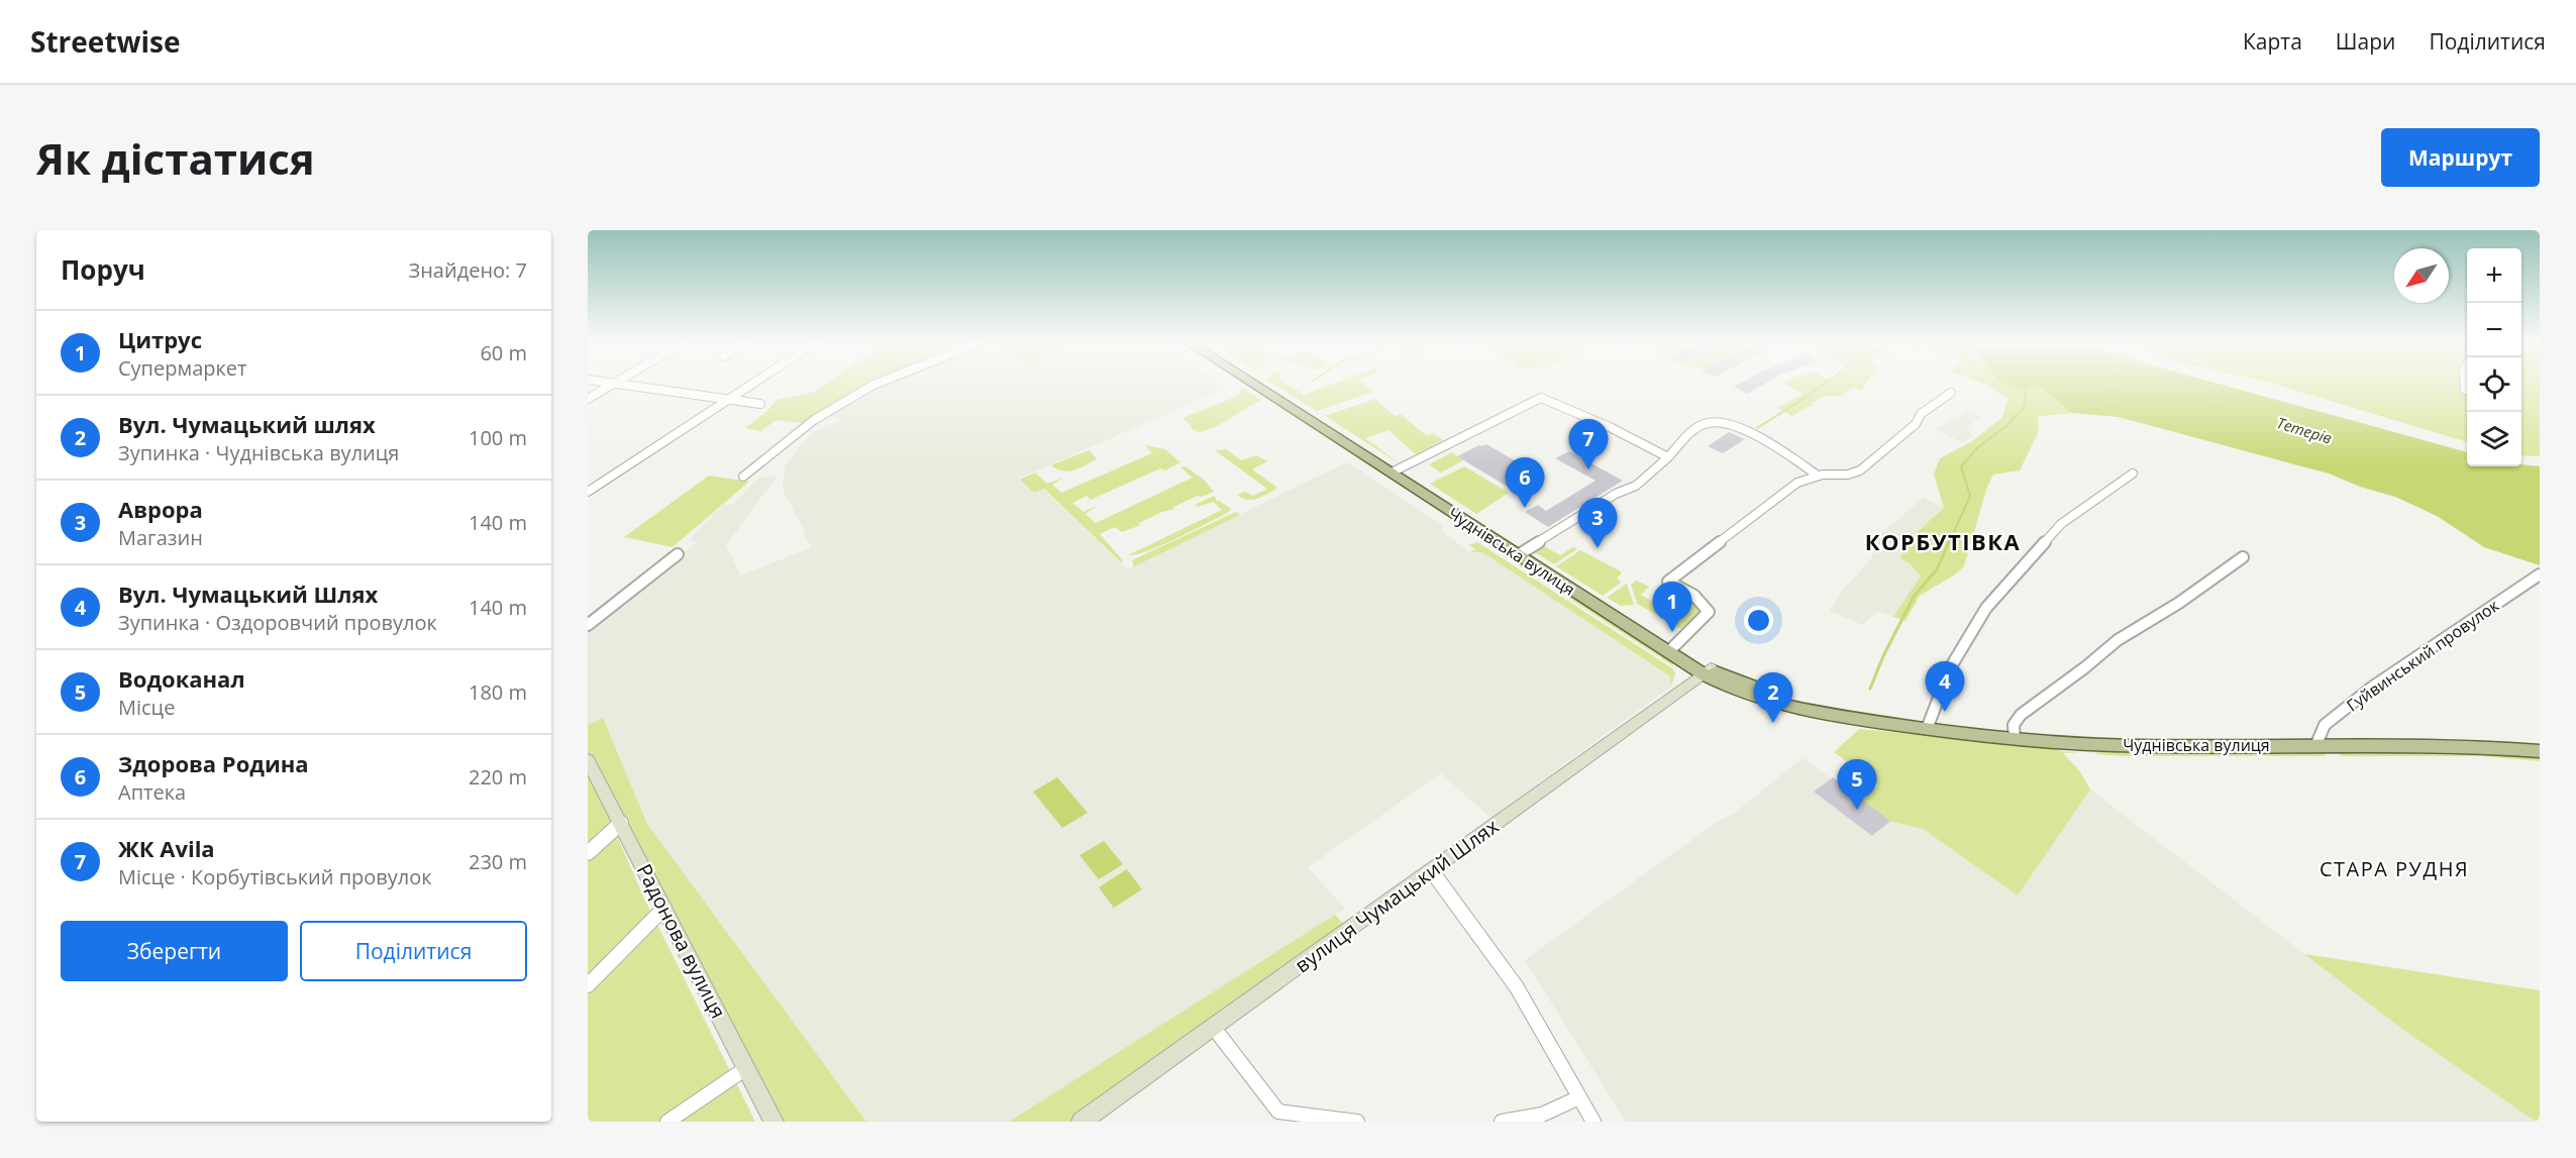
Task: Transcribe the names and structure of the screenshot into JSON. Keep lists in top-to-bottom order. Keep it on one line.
{"streets":{"main road":["Чуднівська вулиця"],"street":["Гуйвинський провулок","вулиця Чумацький Шлях","Радонова вулиця"]},"crossings":[["Чуднівська вулиця","Гуйвинський провулок"],["Чуднівська вулиця","вулиця Чумацький Шлях"]],"districts":["КОРБУТІВКА","СТАРА РУДНЯ"],"water":["Тетерів"],"north":"bottom left","page":{"header":"Streetwise","nav":["Карта","Шари","Поділитися"],"buttons":["Маршрут",["Зберегти","Поділитися"]],"title":"Як дістатися","heading":["Поруч","Знайдено: 7"],"map_buttons":["+","−"],"list":[{"mark":"1","name":"Цитрус","note":"Супермаркет","value":"60 m"},{"mark":"2","name":"Вул. Чумацький шлях","note":"Зупинка · Чуднівська вулиця","value":"100 m"},{"mark":"3","name":"Аврора","note":"Магазин","value":"140 m"},{"mark":"4","name":"Вул. Чумацький Шлях","note":"Зупинка · Оздоровчий провулок","value":"140 m"},{"mark":"5","name":"Водоканал","note":"Місце","value":"180 m"},{"mark":"6","name":"Здорова Родина","note":"Аптека","value":"220 m"},{"mark":"7","name":"ЖК Avila","note":"Місце · Корбутівський провулок","value":"230 m"}],"pins":["7","6","3","1","4","2","5"]}}
